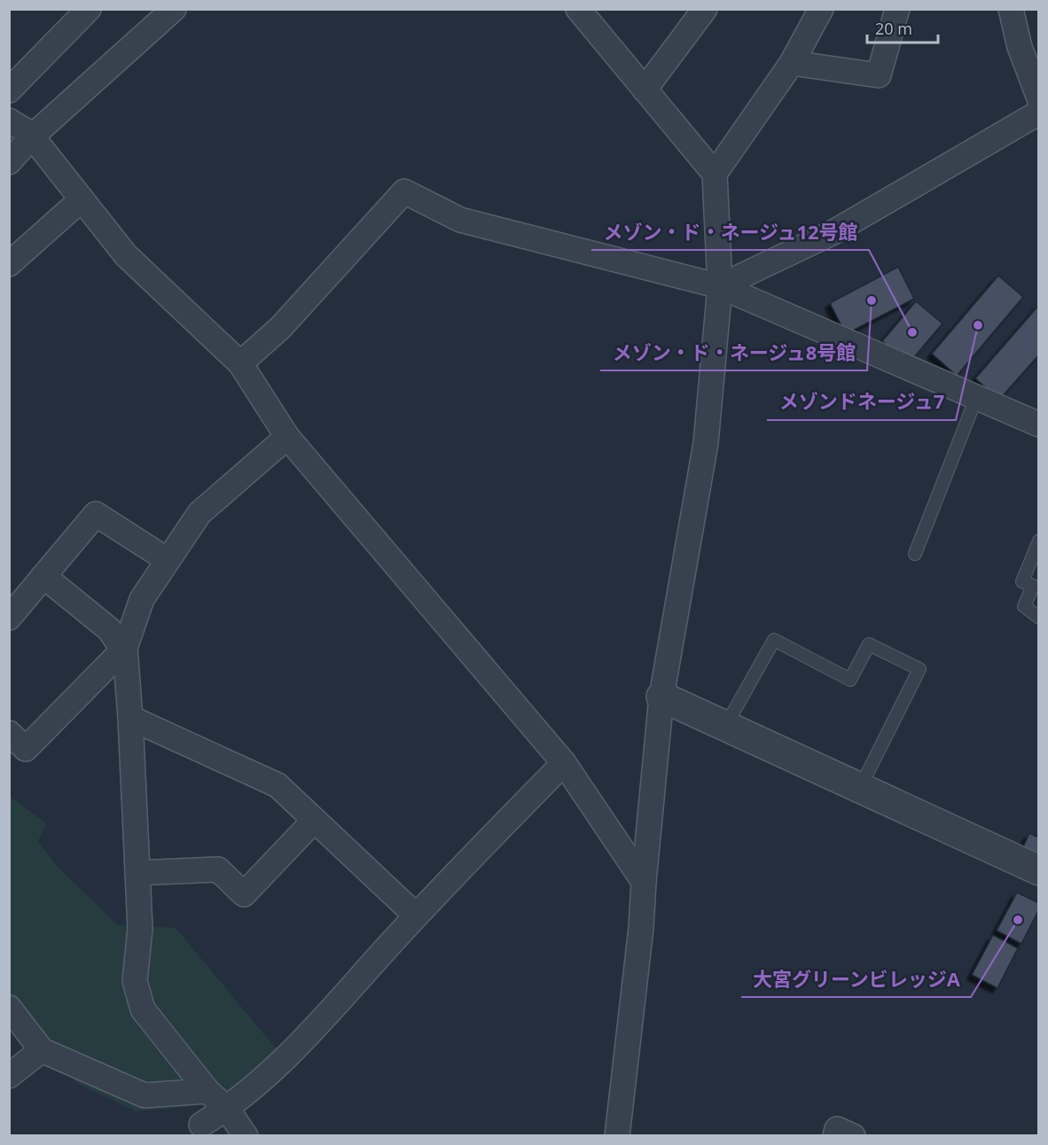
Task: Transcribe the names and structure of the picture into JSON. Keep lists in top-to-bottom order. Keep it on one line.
{"places":["メゾン・ド・ネージュ8号館","メゾンドネージュ7","メゾン・ド・ネージュ12号館","大宮グリーンビレッジA"],"scale_bar":"20 m"}
